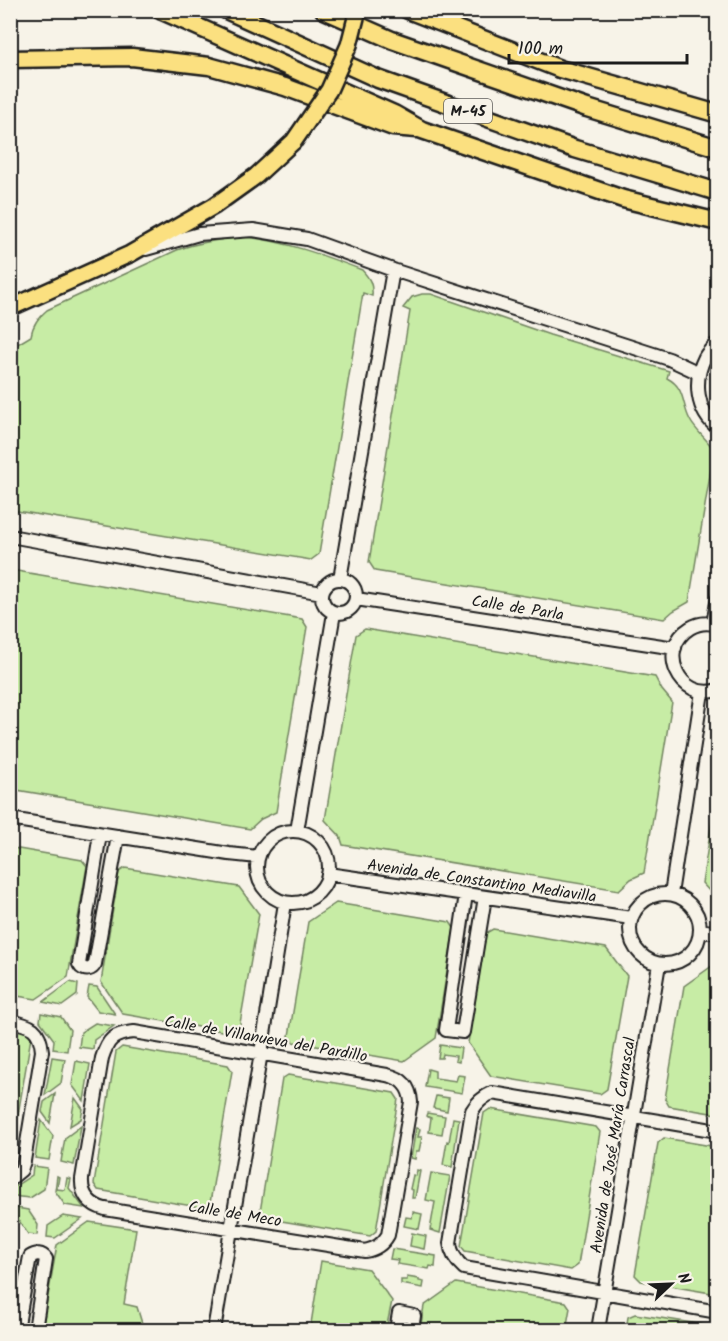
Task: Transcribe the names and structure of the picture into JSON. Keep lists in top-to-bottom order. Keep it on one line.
{"streets":{"highway":["M-45"],"street":["Calle de Parla","Avenida de Constantino Mediavilla","Calle de Villanueva del Pardillo","Avenida de José María Carrascal","Calle de Meco"]},"crossings":[["Avenida de Constantino Mediavilla","Avenida de José María Carrascal"],["Calle de Villanueva del Pardillo","Calle de Meco"]],"scale_bar":"100 m","north":"top right"}
